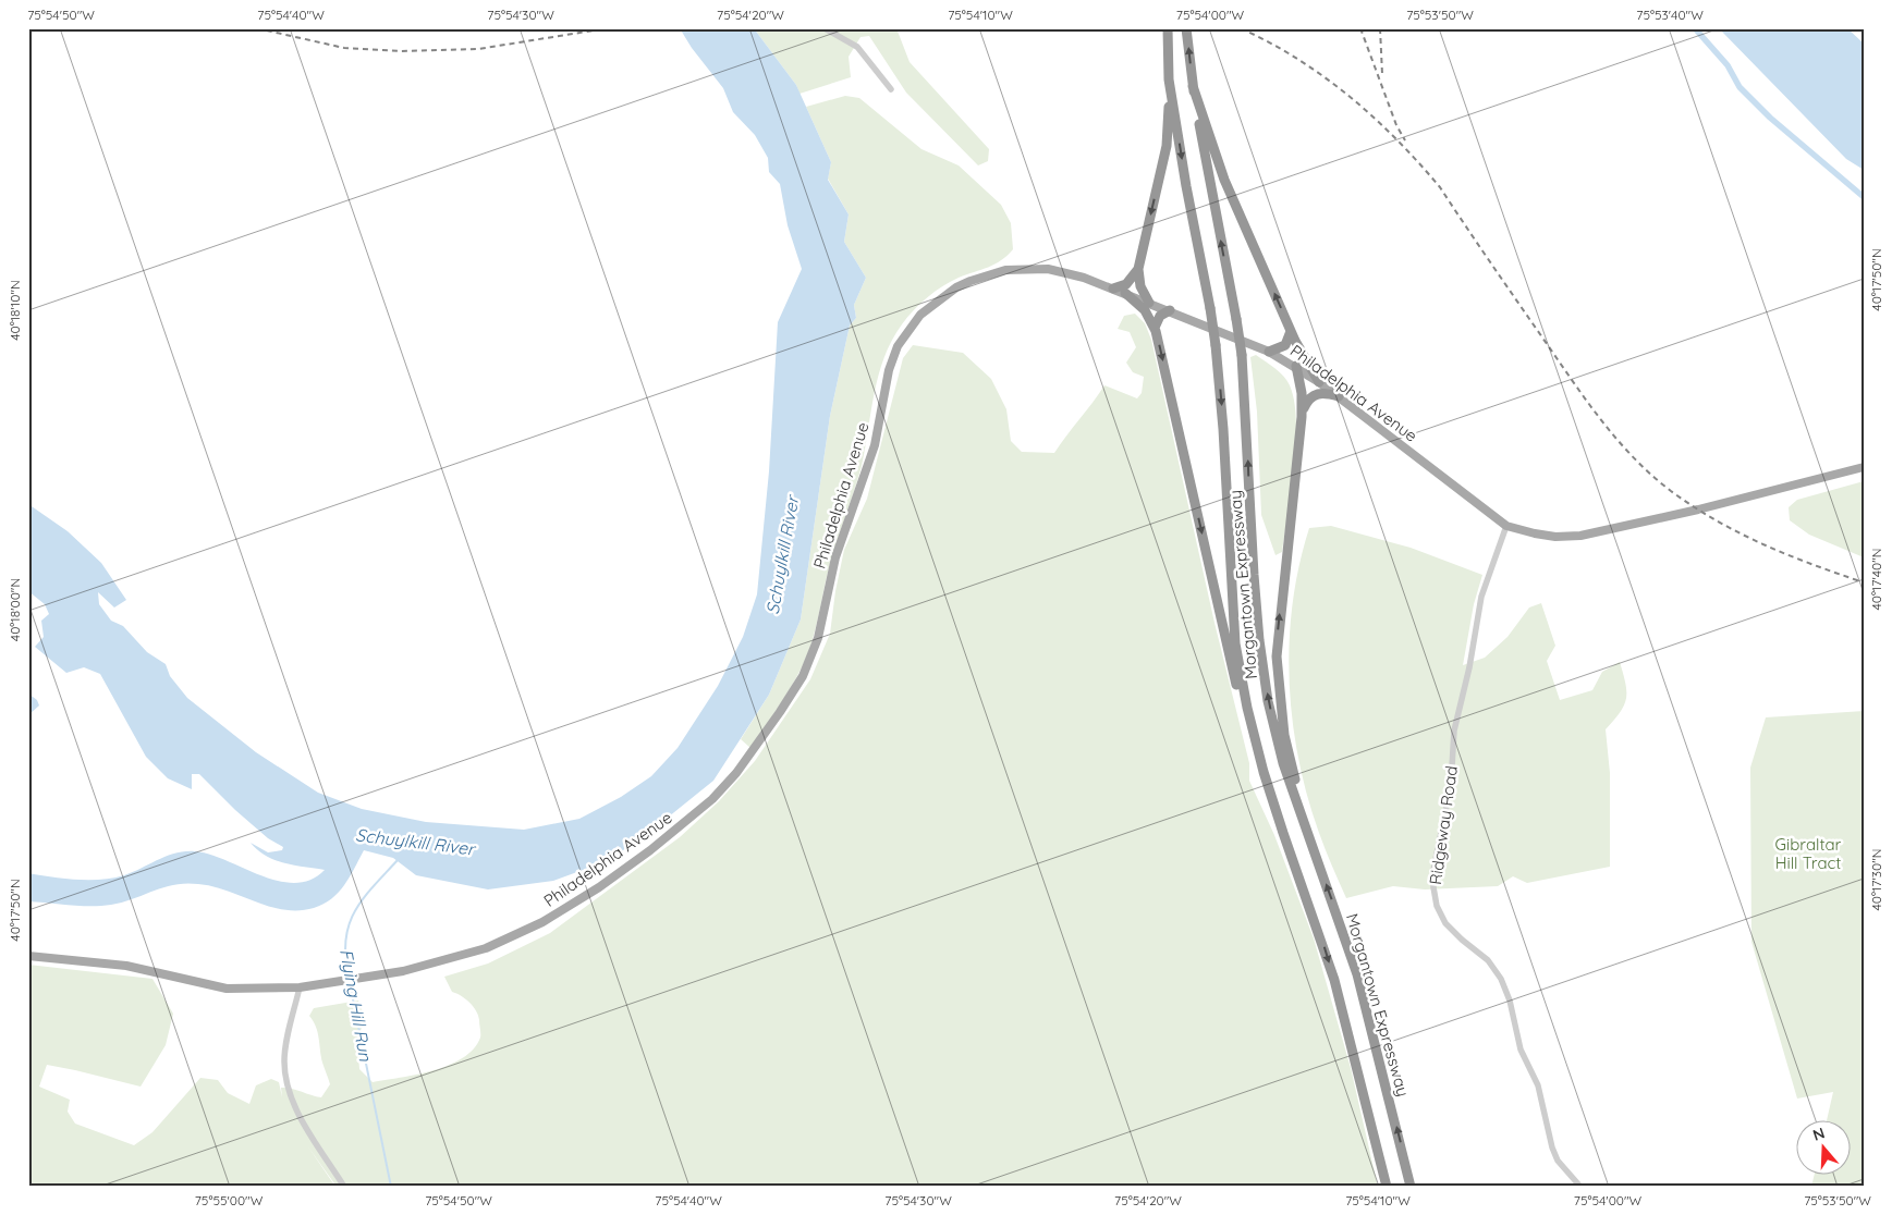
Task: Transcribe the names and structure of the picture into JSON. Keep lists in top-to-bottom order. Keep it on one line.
{"streets":{"highway":["Morgantown Expressway"],"main road":["Philadelphia Avenue"],"street":["Ridgeway Road"]},"crossings":[["Philadelphia Avenue","Ridgeway Road"]],"water":["Schuylkill River","Flying Hill Run"],"parks":["Gibraltar Hill Tract"],"north":"top","coordinates":["75°54'50\"W","75°54'40\"W","75°54'30\"W","75°54'20\"W","75°54'10\"W","75°54'00\"W","75°53'50\"W","75°53'40\"W","40°17'50\"N","40°18'10\"N","40°17'40\"N","40°18'00\"N","40°17'30\"N","75°55'00\"W"]}
